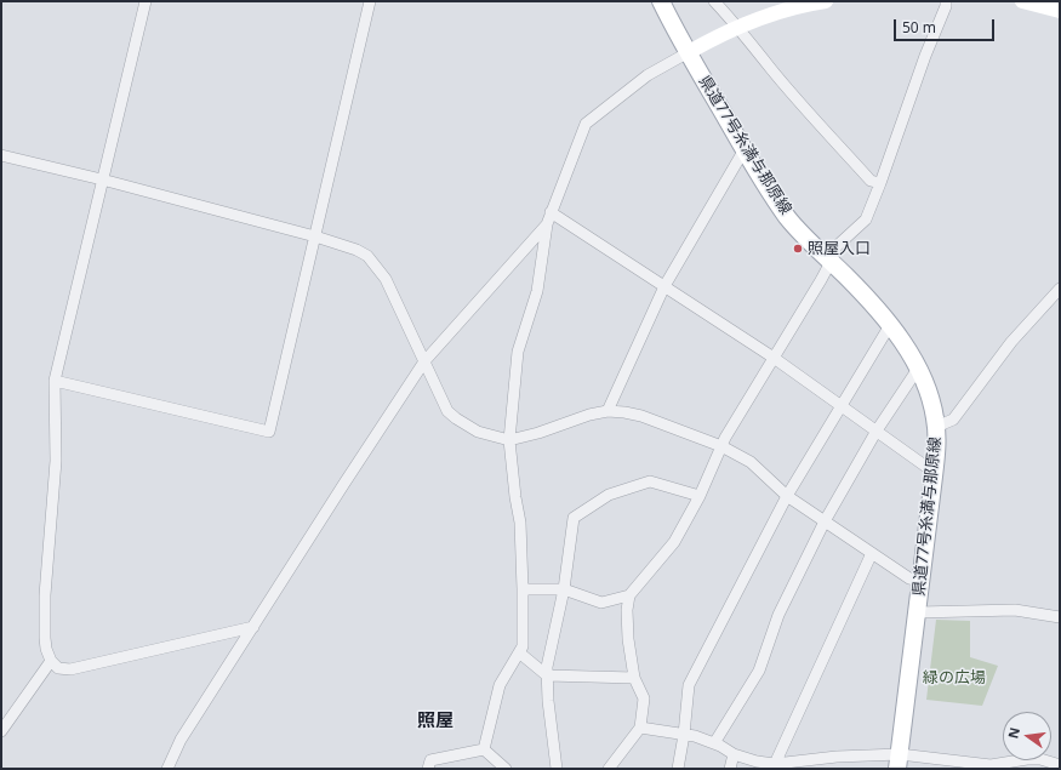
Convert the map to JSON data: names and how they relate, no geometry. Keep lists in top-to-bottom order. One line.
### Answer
{"streets":{"main road":["県道77号糸満与那原線"]},"districts":["照屋"],"parks":["緑の広場"],"places":["照屋入口"],"scale_bar":"50 m","north":"left"}
